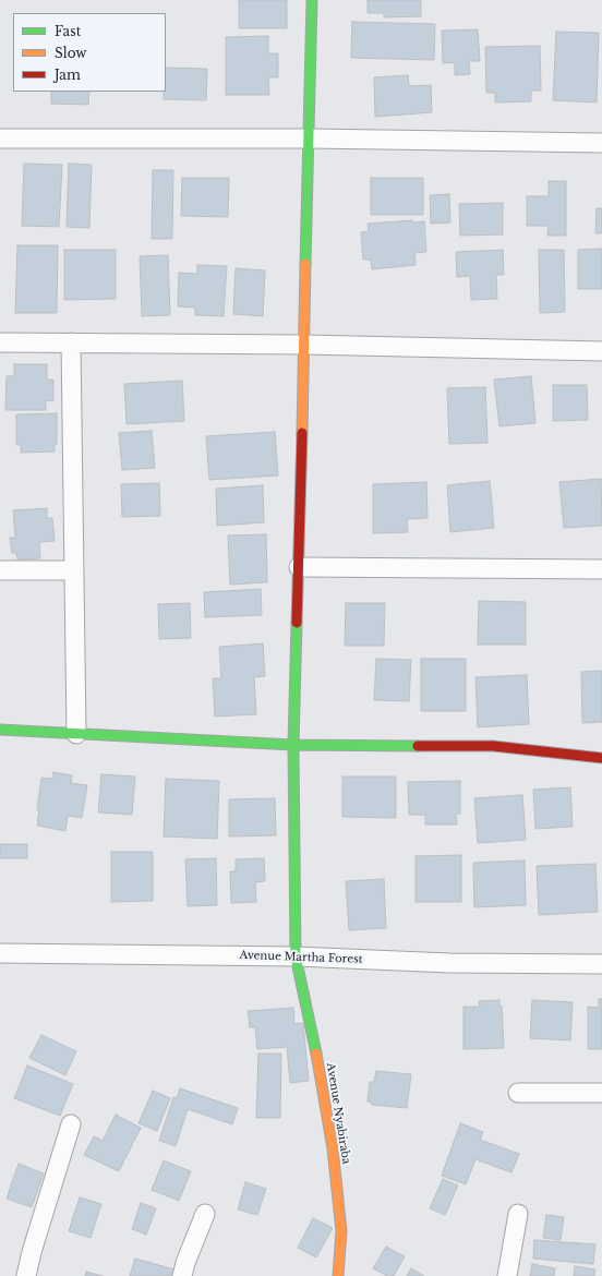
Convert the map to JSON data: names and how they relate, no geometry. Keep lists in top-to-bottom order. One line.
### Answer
{"streets":{"street":["Avenue Martha Forest","Avenue Nyabiraba"]},"crossings":[["Avenue Martha Forest","Avenue Nyabiraba"]],"legend":["Fast","Slow","Jam"]}
